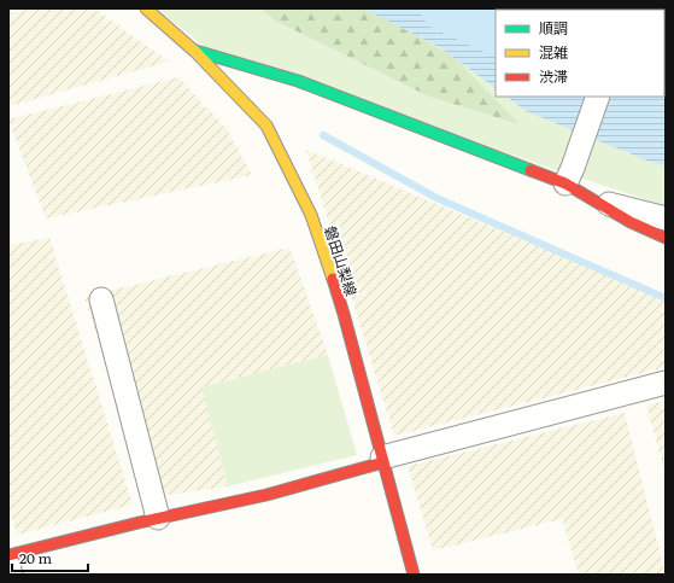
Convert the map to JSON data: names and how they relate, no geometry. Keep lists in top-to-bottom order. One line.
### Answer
{"streets":{"street":["磐田山梨線"]},"legend":["順調","混雑","渋滞"],"scale_bar":"20 m"}
